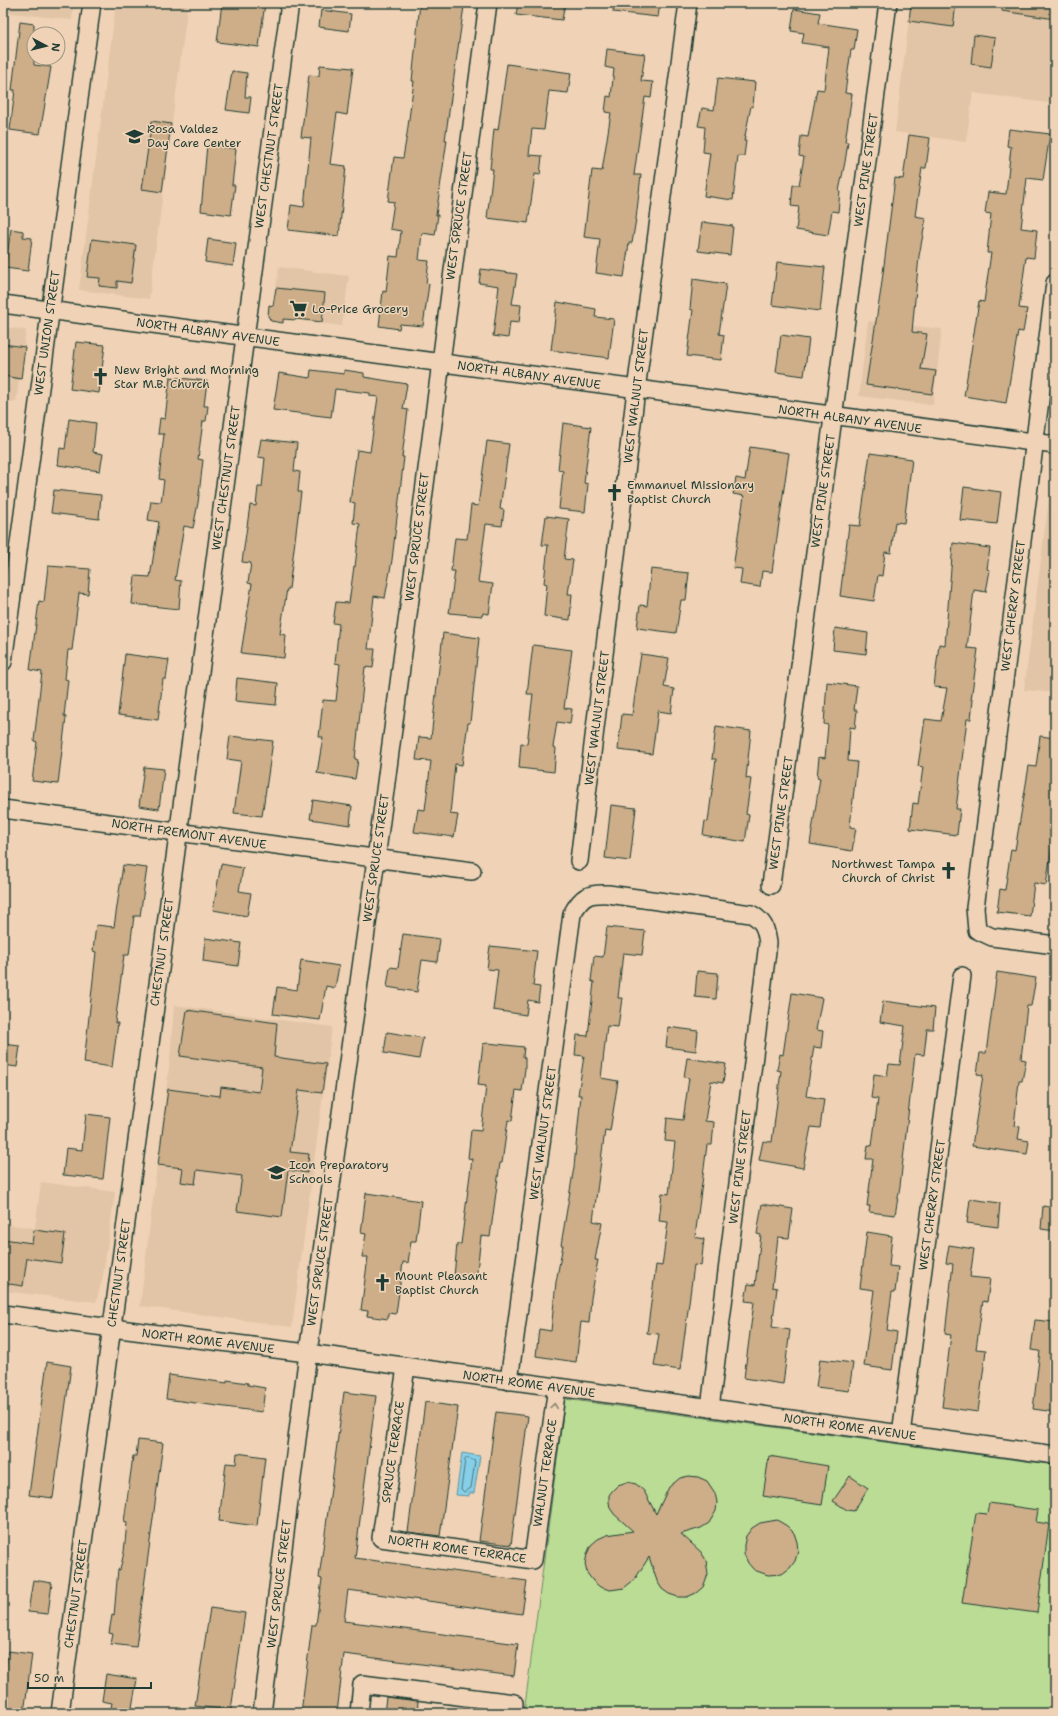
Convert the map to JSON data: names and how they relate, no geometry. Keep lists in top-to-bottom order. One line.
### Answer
{"streets":{"street":["WEST CHESTNUT STREET","WEST PINE STREET","WEST SPRUCE STREET","NORTH ALBANY AVENUE","WEST UNION STREET","WEST WALNUT STREET","WEST CHERRY STREET","NORTH FREMONT AVENUE","CHESTNUT STREET","NORTH ROME AVENUE","SPRUCE TERRACE","WALNUT TERRACE","NORTH ROME TERRACE"]},"crossings":[["WEST CHESTNUT STREET","NORTH ALBANY AVENUE"],["WEST CHESTNUT STREET","NORTH FREMONT AVENUE"],["WEST CHESTNUT STREET","CHESTNUT STREET"],["WEST PINE STREET","NORTH ALBANY AVENUE"],["WEST PINE STREET","WEST WALNUT STREET"],["WEST PINE STREET","NORTH ROME AVENUE"],["WEST SPRUCE STREET","NORTH ALBANY AVENUE"],["WEST SPRUCE STREET","NORTH FREMONT AVENUE"],["WEST SPRUCE STREET","NORTH ROME AVENUE"],["NORTH ALBANY AVENUE","WEST UNION STREET"],["NORTH ALBANY AVENUE","WEST WALNUT STREET"],["NORTH ALBANY AVENUE","WEST CHERRY STREET"],["WEST WALNUT STREET","NORTH ROME AVENUE"],["WEST CHERRY STREET","NORTH ROME AVENUE"],["NORTH FREMONT AVENUE","CHESTNUT STREET"],["CHESTNUT STREET","NORTH ROME AVENUE"],["NORTH ROME AVENUE","SPRUCE TERRACE"],["NORTH ROME AVENUE","WALNUT TERRACE"],["SPRUCE TERRACE","NORTH ROME TERRACE"],["WALNUT TERRACE","NORTH ROME TERRACE"]],"one_way":["WALNUT TERRACE"],"places":{"school or university":["Rosa Valdez Day Care Center","Icon Preparatory Schools"],"supermarket":["Lo-Price Grocery"],"church":["New Bright and Morning Star M.B. Church","Emmanuel Missionary Baptist Church","Northwest Tampa Church of Christ","Mount Pleasant Baptist Church"]},"scale_bar":"50 m","north":"right"}
